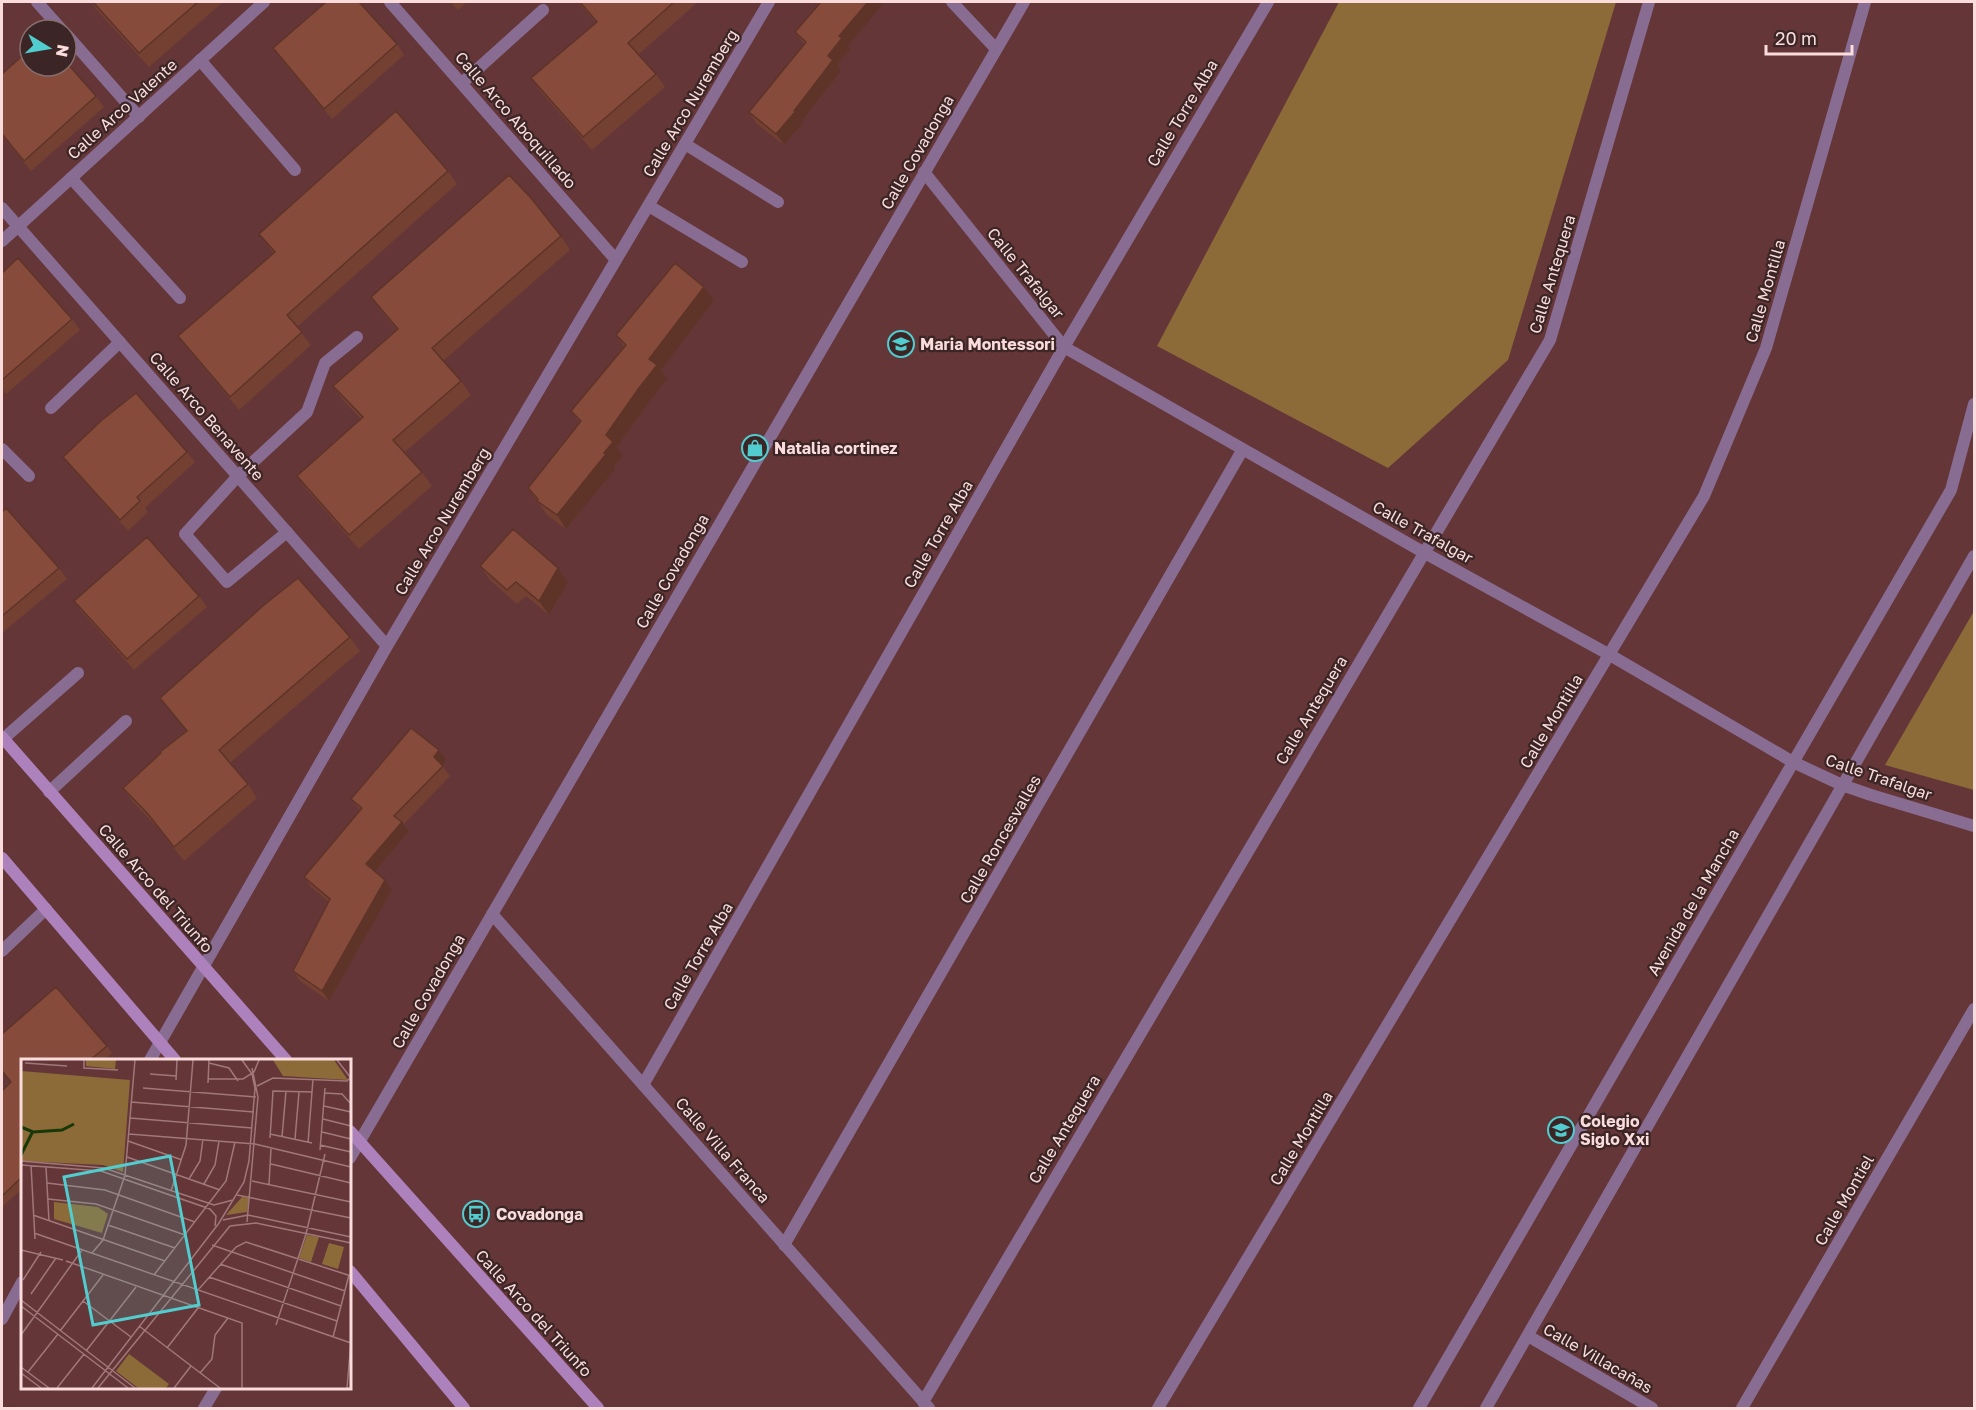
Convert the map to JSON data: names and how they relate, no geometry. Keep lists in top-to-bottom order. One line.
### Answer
{"streets":{"street":["Calle Arco Nuremberg","Calle Arco Valente","Calle Torre Alba","Calle Arco Aboquillado","Calle Covadonga","Calle Trafalgar","Calle Antequera","Calle Montilla","Calle Arco Benavente","Calle Roncesvalles","Calle Arco del Triunfo","Avenida de la Mancha","Calle Villa Franca","Calle Montiel","Calle Villacañas"]},"crossings":[["Calle Arco Nuremberg","Calle Arco Aboquillado"],["Calle Arco Nuremberg","Calle Arco Benavente"],["Calle Arco Nuremberg","Calle Arco del Triunfo"],["Calle Arco Valente","Calle Arco Benavente"],["Calle Torre Alba","Calle Trafalgar"],["Calle Torre Alba","Calle Villa Franca"],["Calle Covadonga","Calle Trafalgar"],["Calle Covadonga","Calle Arco del Triunfo"],["Calle Covadonga","Calle Villa Franca"],["Calle Trafalgar","Calle Antequera"],["Calle Trafalgar","Calle Montilla"],["Calle Trafalgar","Calle Roncesvalles"],["Calle Trafalgar","Avenida de la Mancha"],["Calle Antequera","Calle Villa Franca"],["Calle Roncesvalles","Calle Villa Franca"]],"places":{"school or university":["Maria Montessori","Colegio Siglo Xxi"],"shop":["Natalia cortinez"],"bus stop":["Covadonga"]},"scale_bar":"20 m","north":"right"}
